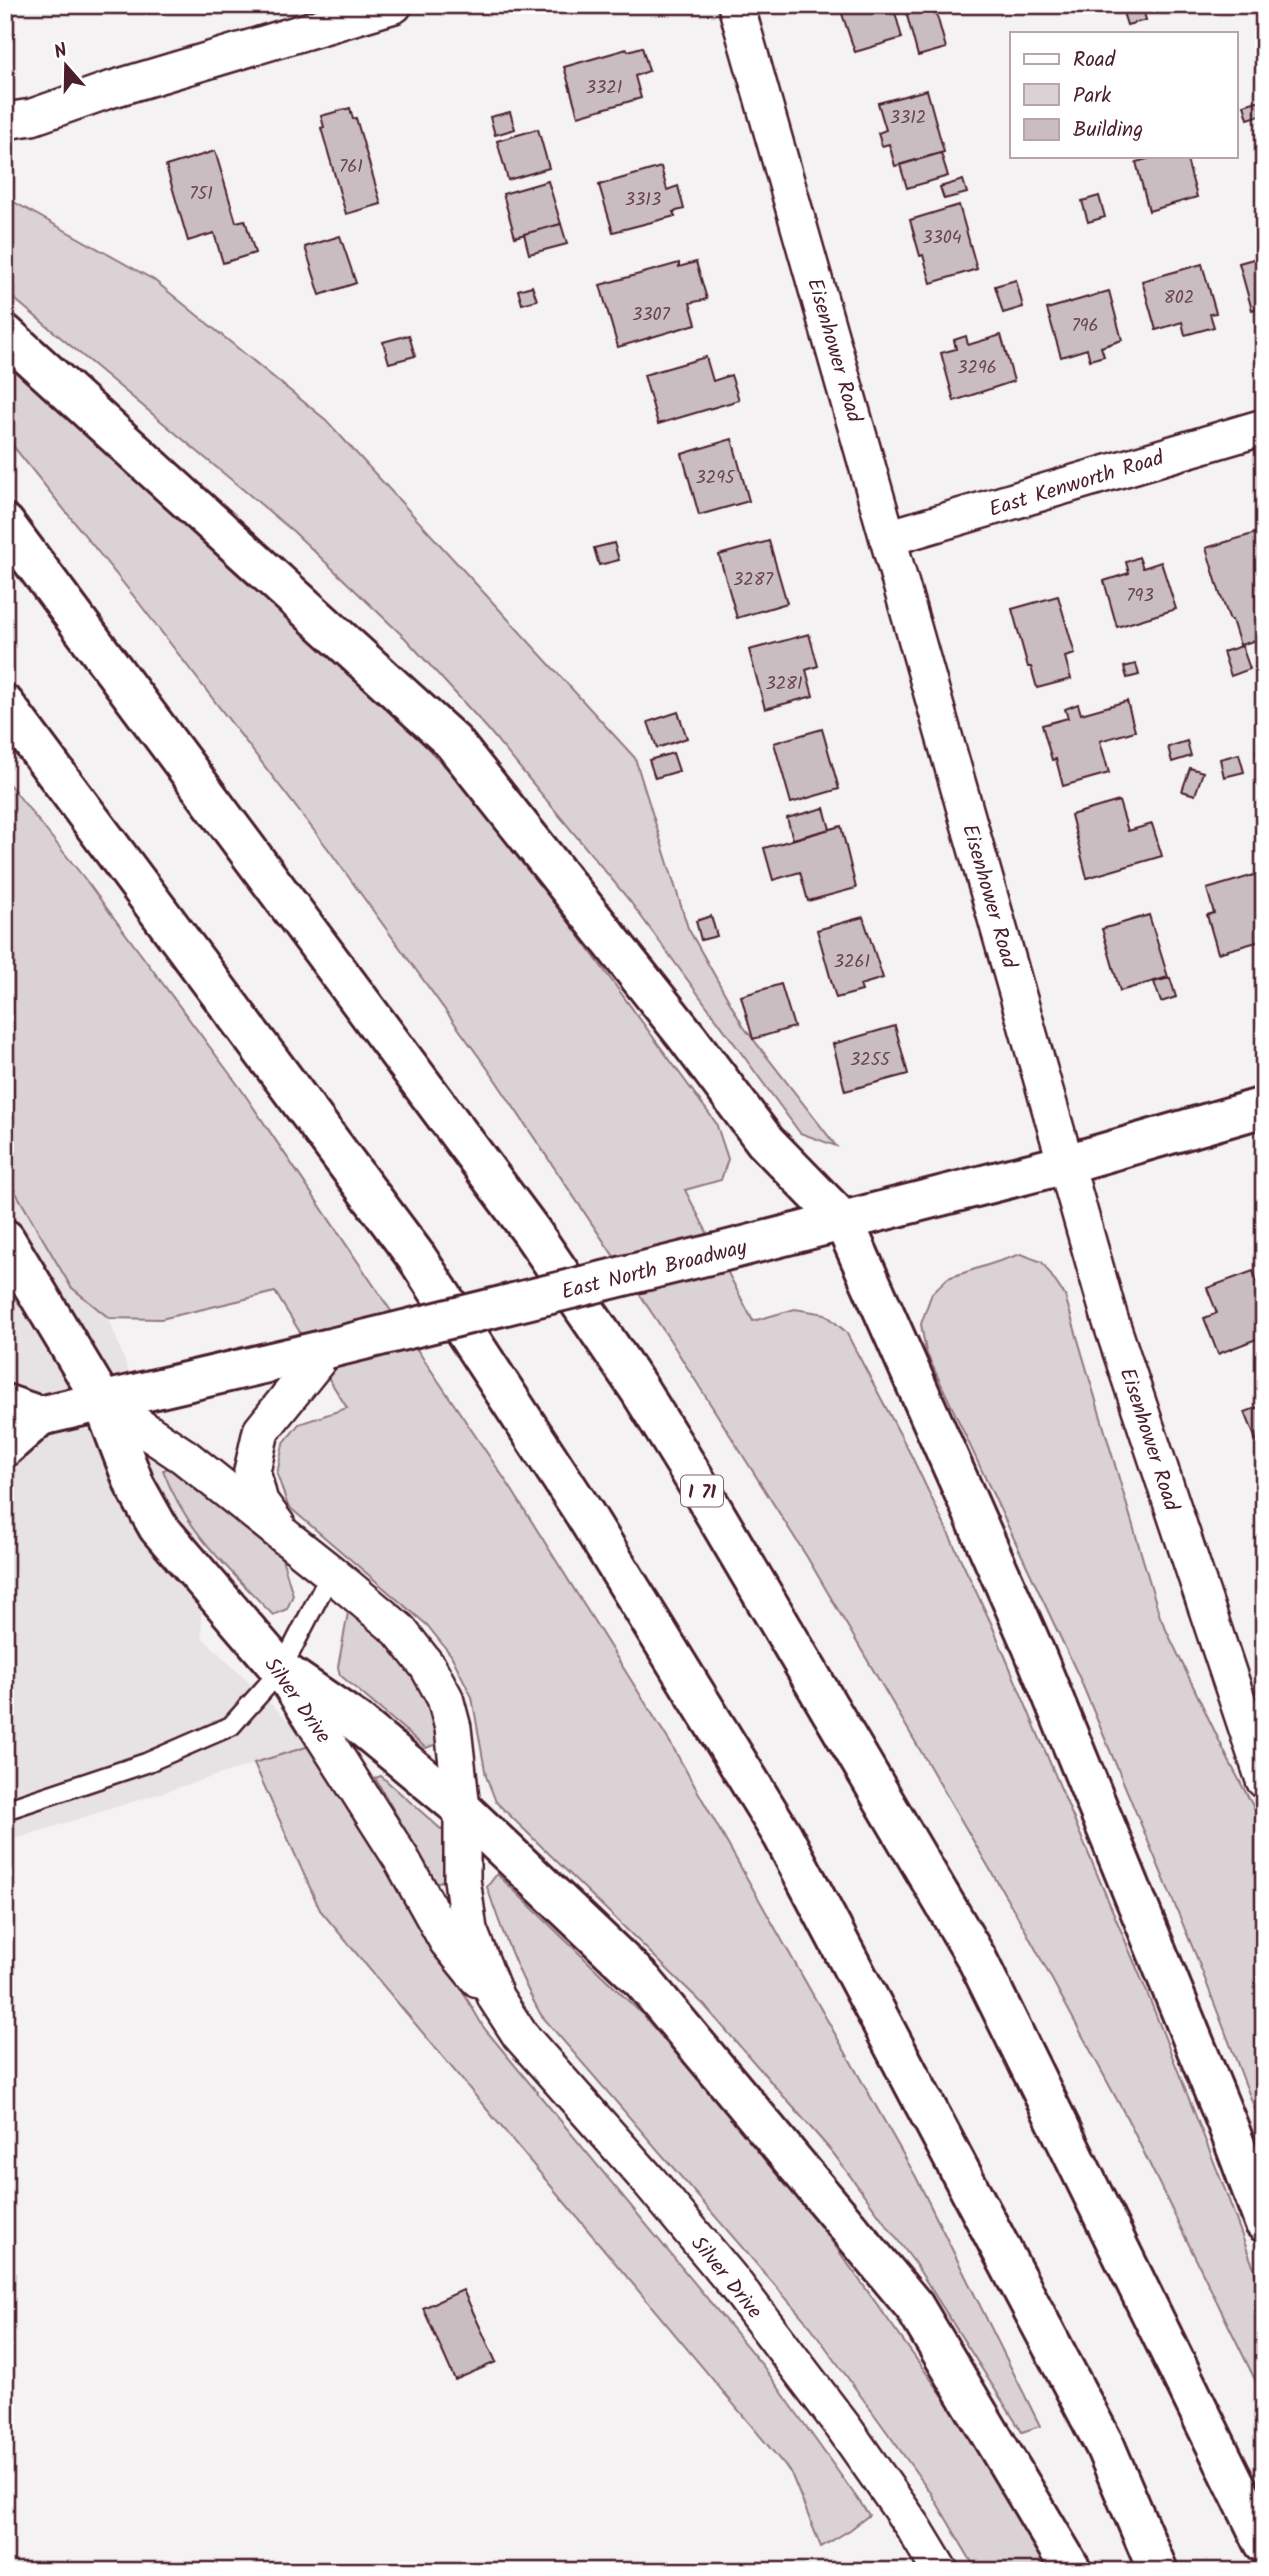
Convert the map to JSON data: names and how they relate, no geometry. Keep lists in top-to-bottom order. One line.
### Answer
{"streets":{"main road":["East North Broadway","I 71","Silver Drive"],"street":["Eisenhower Road","East Kenworth Road"]},"crossings":[["Eisenhower Road","East Kenworth Road"],["Eisenhower Road","East North Broadway"],["East North Broadway","Silver Drive"]],"house_numbers":["3321","3312","761","751","3313","3304","802","3307","796","3296","3295","3287","793","3281","3261","3255"],"legend":["Road","Park","Building"],"north":"top"}
